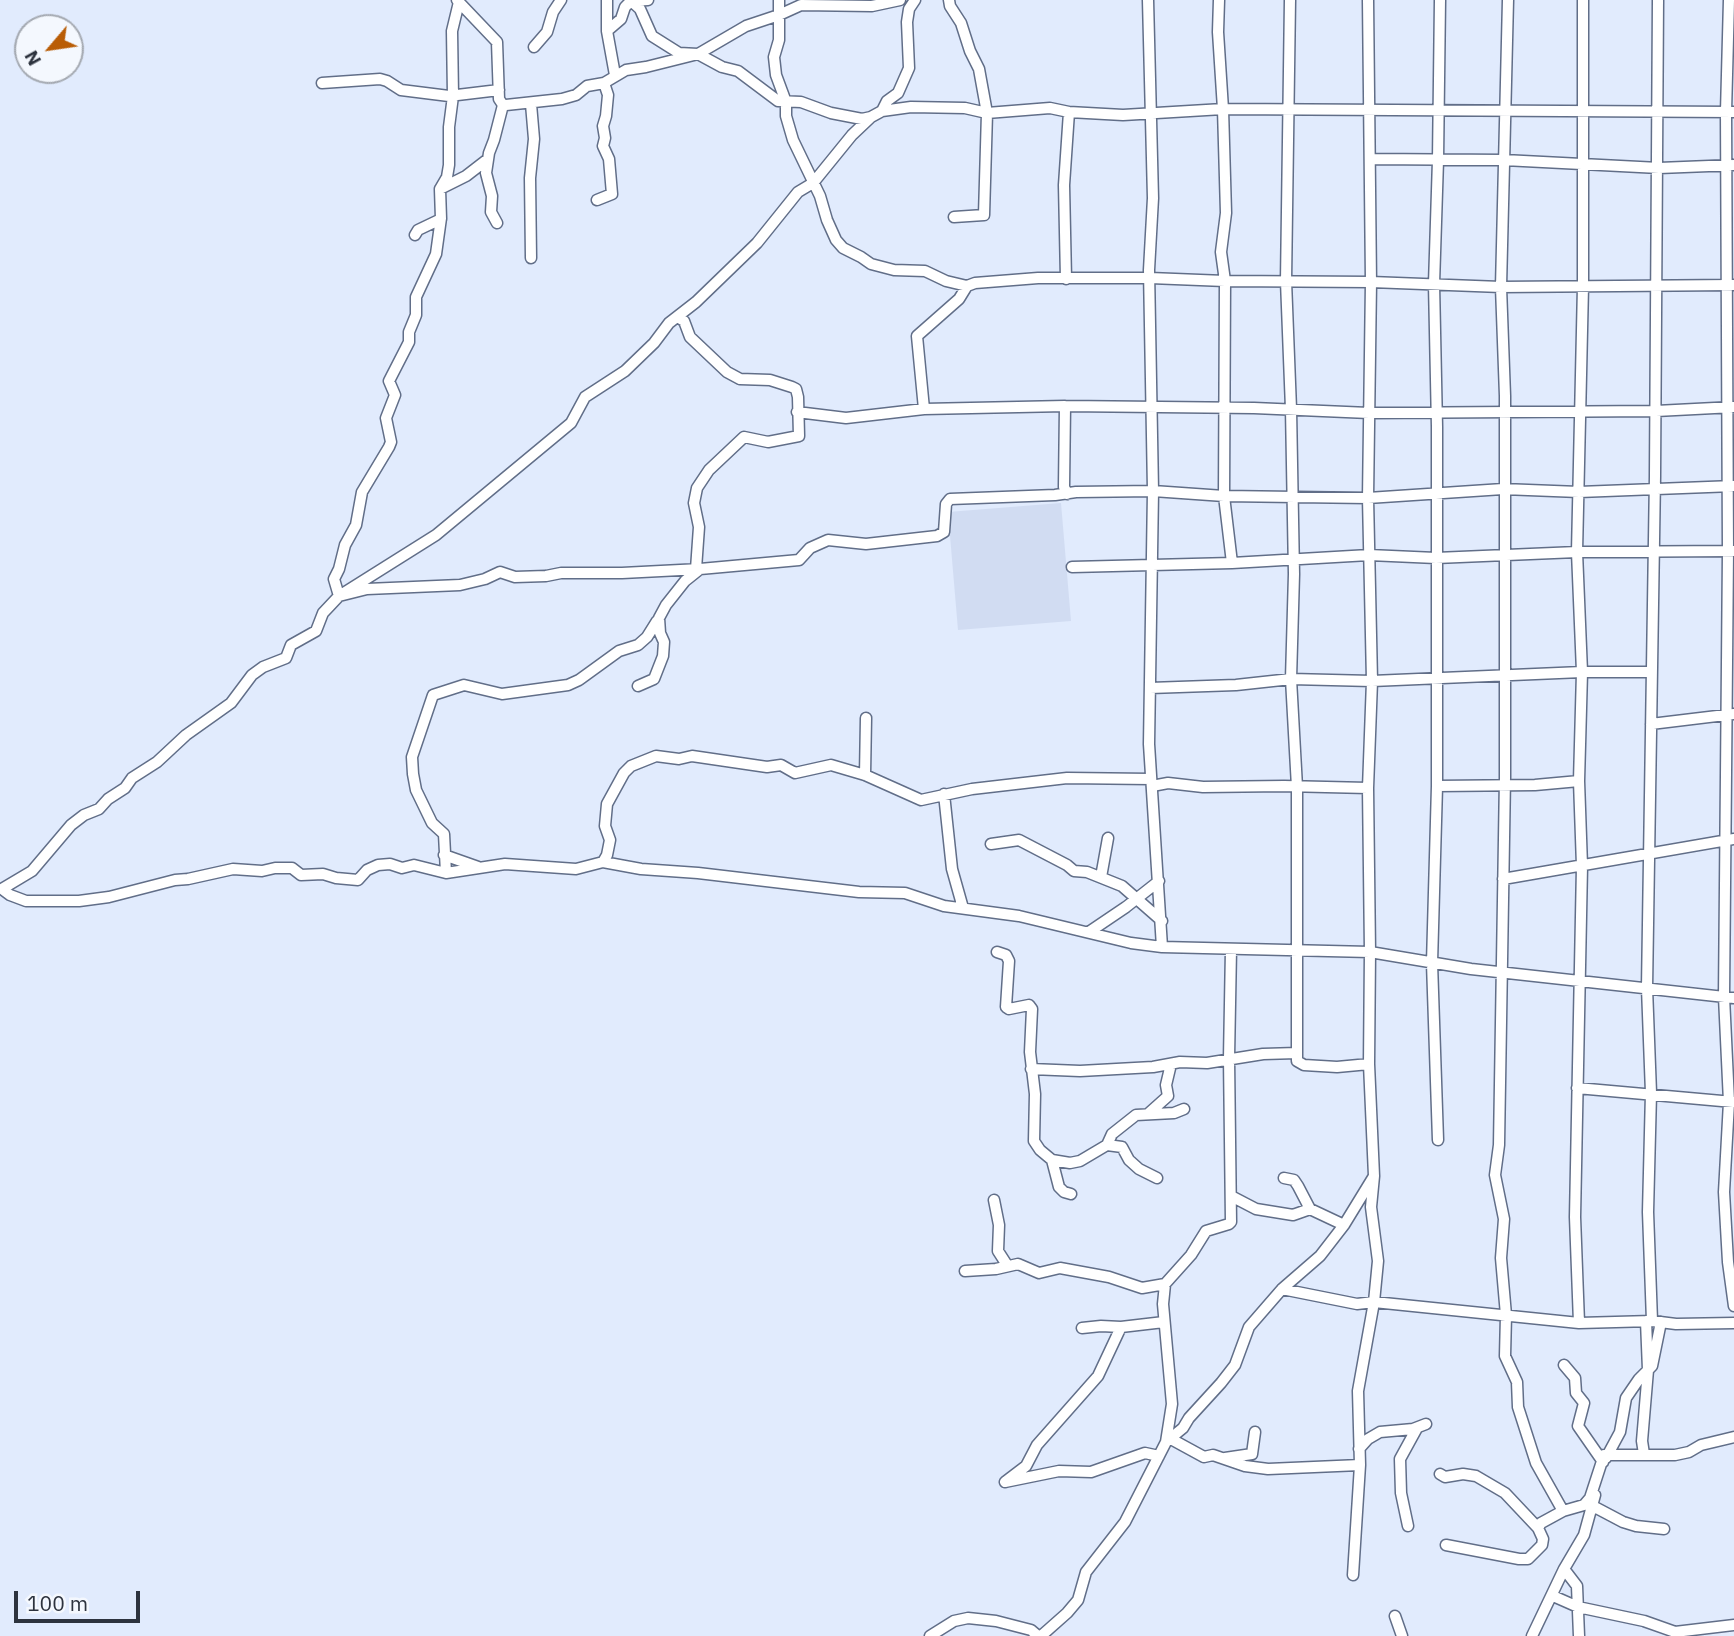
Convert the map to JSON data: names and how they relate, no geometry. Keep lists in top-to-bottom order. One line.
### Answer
{"scale_bar":"100 m","north":"bottom left"}
